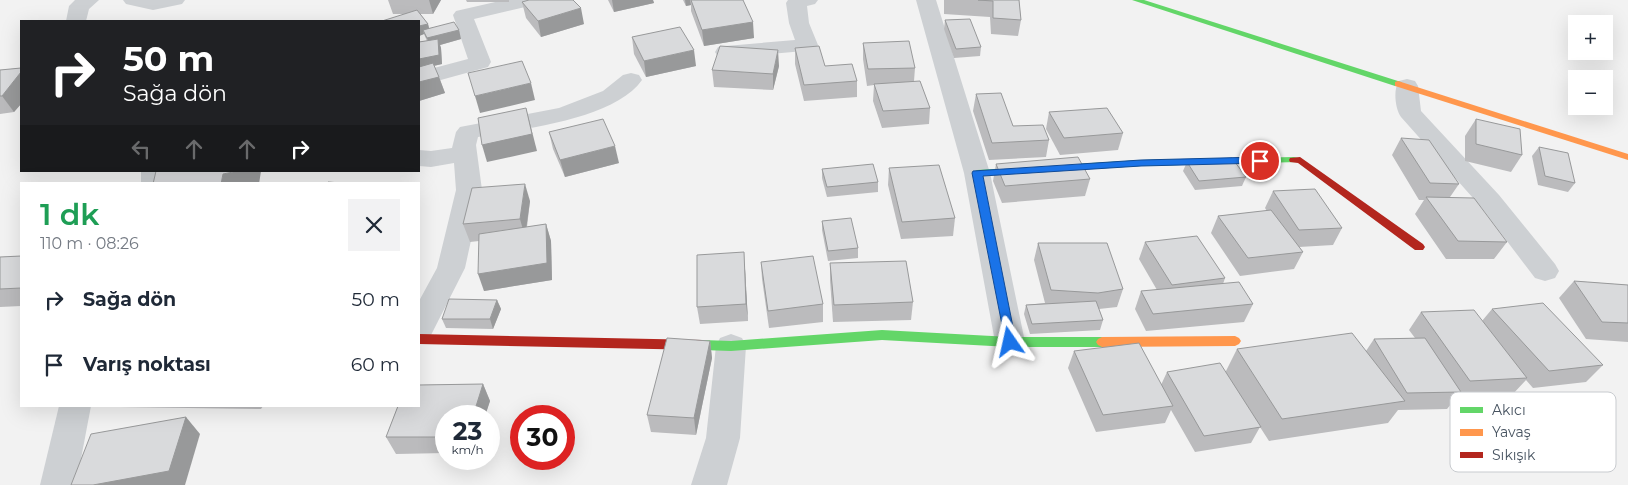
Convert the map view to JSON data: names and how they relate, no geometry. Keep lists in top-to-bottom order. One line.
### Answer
{"legend":["Akıcı","Yavaş","Sıkışık"],"page":{"map_buttons":["+","−"],"turn":["50 m","Sağa dön"],"heading":["1 dk","110 m · 08:26"],"list":[{"name":"Sağa dön","value":"50 m"},{"name":"Varış noktası","value":"60 m"}],"speed":"23 km/h","limit":"30"}}
